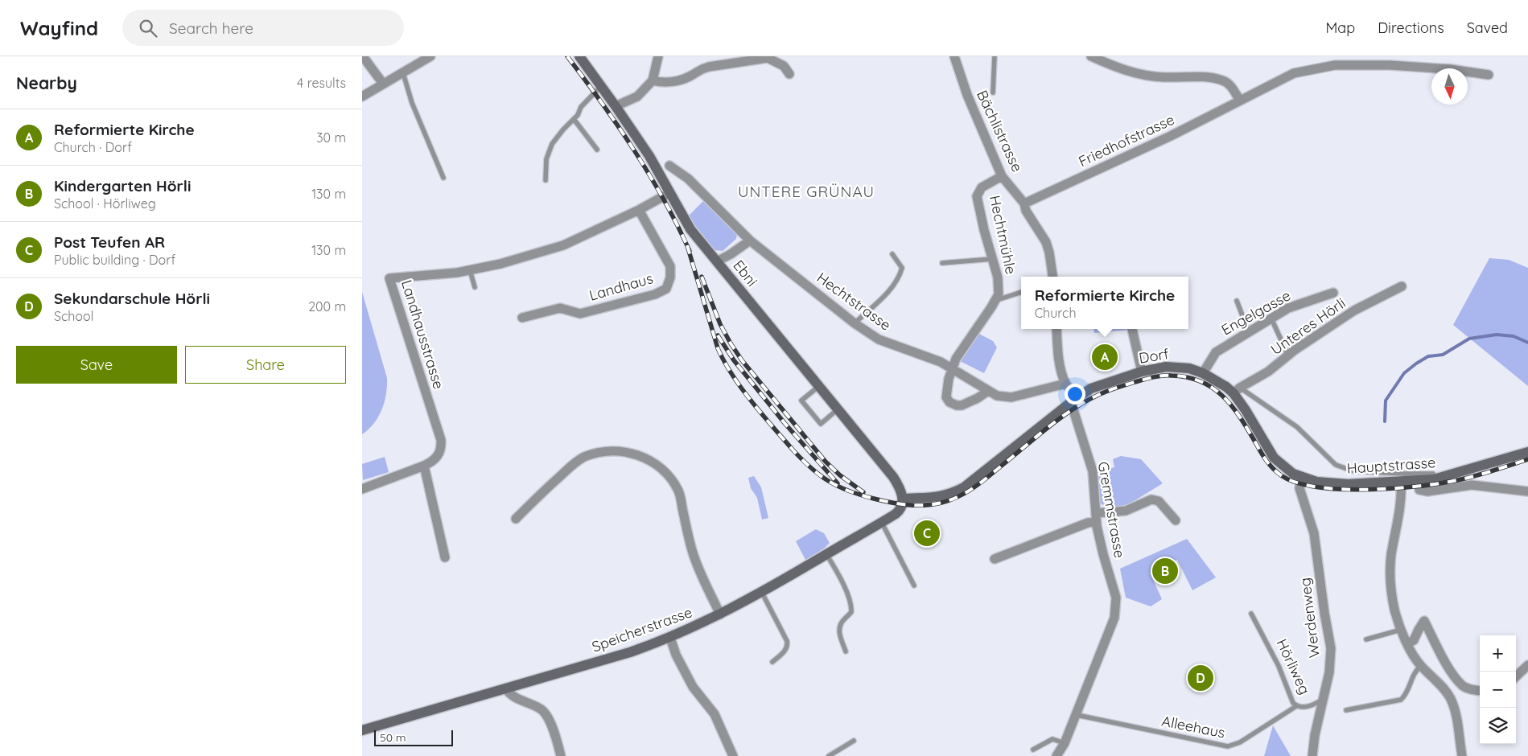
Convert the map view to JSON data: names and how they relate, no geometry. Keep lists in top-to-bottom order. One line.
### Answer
{"streets":{"main road":["Ebni","Dorf","Hauptstrasse","Speicherstrasse"],"street":["Bächlistrasse","Friedhofstrasse","Hechtmühle","Landhaus","Hechtstrasse","Engelgasse","Unteres Hörli","Landhausstrasse","Gremmstrasse","Werdenweg"],"lane":["Hörliweg","Alleehaus"]},"crossings":[["Bächlistrasse","Friedhofstrasse"],["Bächlistrasse","Hechtmühle"],["Ebni","Landhausstrasse"],["Ebni","Dorf"],["Ebni","Speicherstrasse"],["Landhaus","Landhausstrasse"],["Engelgasse","Dorf"],["Unteres Hörli","Dorf"],["Dorf","Hauptstrasse"],["Dorf","Gremmstrasse"],["Dorf","Werdenweg"],["Dorf","Speicherstrasse"],["Hauptstrasse","Werdenweg"],["Gremmstrasse","Alleehaus"],["Werdenweg","Hörliweg"],["Hörliweg","Alleehaus"]],"districts":["UNTERE GRÜNAU"],"scale_bar":"50 m","north":"bottom","page":{"header":"Wayfind","search":"Search here","nav":["Map","Directions","Saved"],"heading":["Nearby","4 results"],"list":[{"mark":"A","name":"Reformierte Kirche","note":"Church · Dorf","value":"30 m"},{"mark":"B","name":"Kindergarten Hörli","note":"School · Hörliweg","value":"130 m"},{"mark":"C","name":"Post Teufen AR","note":"Public building · Dorf","value":"130 m"},{"mark":"D","name":"Sekundarschule Hörli","note":"School","value":"200 m"}],"popup":["Reformierte Kirche","Church"],"buttons":["Save","Share"],"pins":["A","C","B","D"],"map_buttons":["+","−"],"scale":"50 m"}}
